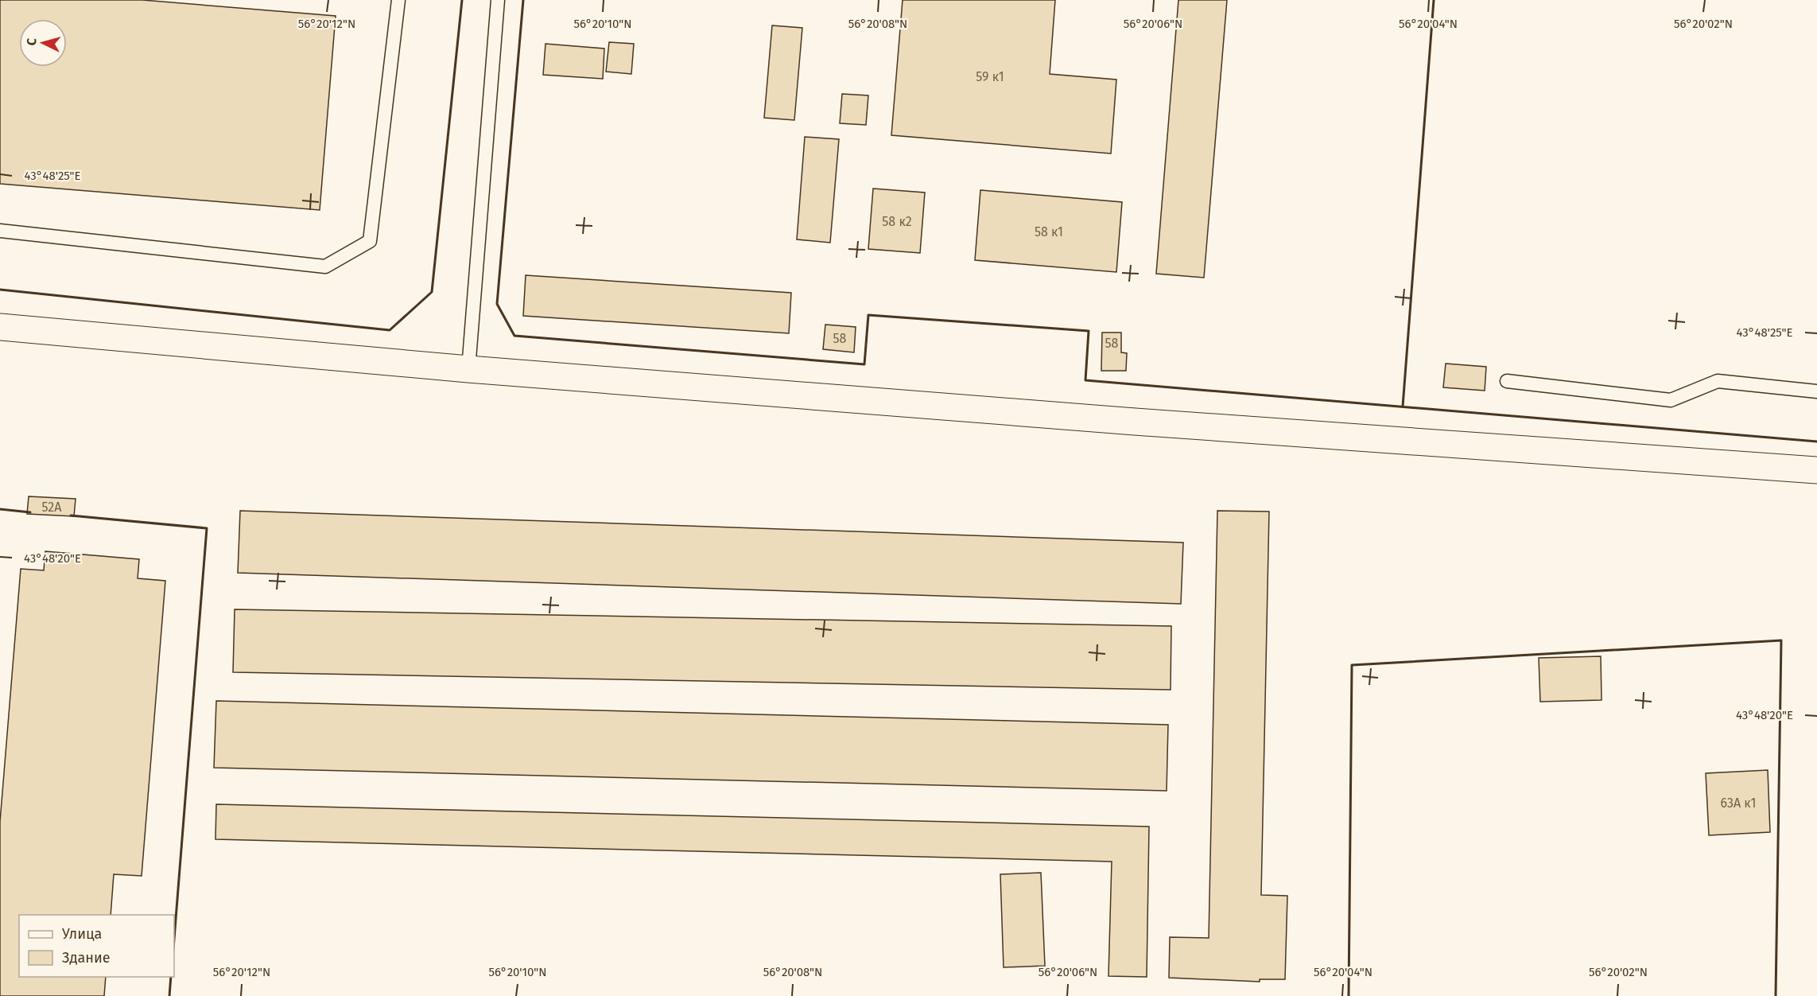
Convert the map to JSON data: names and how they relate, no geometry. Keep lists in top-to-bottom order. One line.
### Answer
{"house_numbers":["59 к1","58 к2","58 к1","58","58","52А","63А к1"],"legend":["Улица","Здание"],"north":"left","coordinates":["56°20'12\"N","56°20'10\"N","56°20'08\"N","56°20'06\"N","56°20'04\"N","56°20'02\"N","43°48'25\"E","43°48'20\"E"]}
